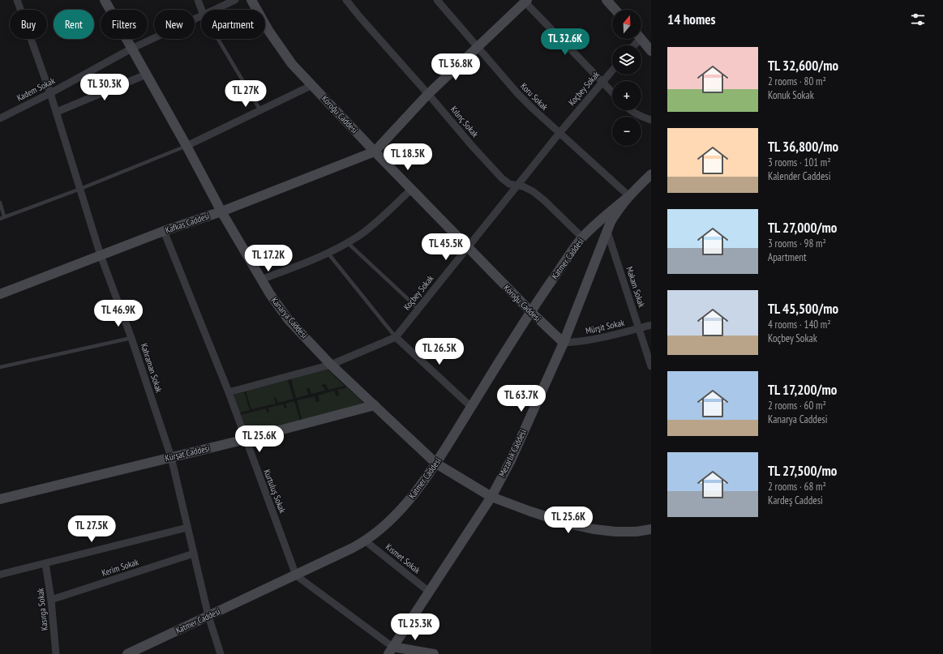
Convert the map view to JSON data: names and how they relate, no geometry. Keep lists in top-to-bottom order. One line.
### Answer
{"streets":{"street":["Koçbey Sokak","Kadem Sokak","Koru Sokak","Köroğu Caddesi","Kılınç Sokak","Kafkas Caddesi","Katmer Caddesi","Makam Sokak","Kanarya Caddesi","Mürşit Sokak","Kahraman Sokak","Kürşat Caddesi","Mezarlık Caddesi","Kurtuluş Sokak","Kısmet Sokak","Kerim Sokak","Kasırga Sokak"]},"crossings":[["Koçbey Sokak","Koru Sokak"],["Koçbey Sokak","Köroğu Caddesi"],["Koçbey Sokak","Kılınç Sokak"],["Koçbey Sokak","Kanarya Caddesi"],["Koçbey Sokak","Kurtuluş Sokak"],["Kadem Sokak","Kanarya Caddesi"],["Kadem Sokak","Kahraman Sokak"],["Koru Sokak","Katmer Caddesi"],["Koru Sokak","Mezarlık Caddesi"],["Köroğu Caddesi","Kafkas Caddesi"],["Köroğu Caddesi","Katmer Caddesi"],["Köroğu Caddesi","Mürşit Sokak"],["Köroğu Caddesi","Mezarlık Caddesi"],["Kılınç Sokak","Katmer Caddesi"],["Kafkas Caddesi","Kanarya Caddesi"],["Kafkas Caddesi","Kahraman Sokak"],["Kafkas Caddesi","Kurtuluş Sokak"],["Katmer Caddesi","Kanarya Caddesi"],["Katmer Caddesi","Kahraman Sokak"],["Katmer Caddesi","Mezarlık Caddesi"],["Katmer Caddesi","Kurtuluş Sokak"],["Katmer Caddesi","Kısmet Sokak"],["Makam Sokak","Mürşit Sokak"],["Makam Sokak","Mezarlık Caddesi"],["Kanarya Caddesi","Kürşat Caddesi"],["Kanarya Caddesi","Mezarlık Caddesi"],["Mürşit Sokak","Mezarlık Caddesi"],["Kahraman Sokak","Kürşat Caddesi"],["Kahraman Sokak","Kerim Sokak"],["Kürşat Caddesi","Kurtuluş Sokak"],["Mezarlık Caddesi","Kısmet Sokak"],["Kerim Sokak","Kasırga Sokak"]],"north":"top","page":{"heading":"14 homes","map_buttons":["+","−"],"chip":["Buy","Rent","Filters","New","Apartment"],"price":["TL 32.6K","TL 36.8K","TL 30.3K","TL 27K","TL 18.5K","TL 45.5K","TL 17.2K","TL 46.9K","TL 26.5K","TL 63.7K","TL 25.6K","TL 25.6K","TL 27.5K","TL 25.3K"],"list":[{"name":"TL 32,600/mo","note":"2 rooms · 80 m² · Konuk Sokak"},{"name":"TL 36,800/mo","note":"3 rooms · 101 m² · Kalender Caddesi"},{"name":"TL 27,000/mo","note":"3 rooms · 98 m² · Apartment"},{"name":"TL 45,500/mo","note":"4 rooms · 140 m² · Koçbey Sokak"},{"name":"TL 17,200/mo","note":"2 rooms · 60 m² · Kanarya Caddesi"},{"name":"TL 27,500/mo","note":"2 rooms · 68 m² · Kardeş Caddesi"}]}}
